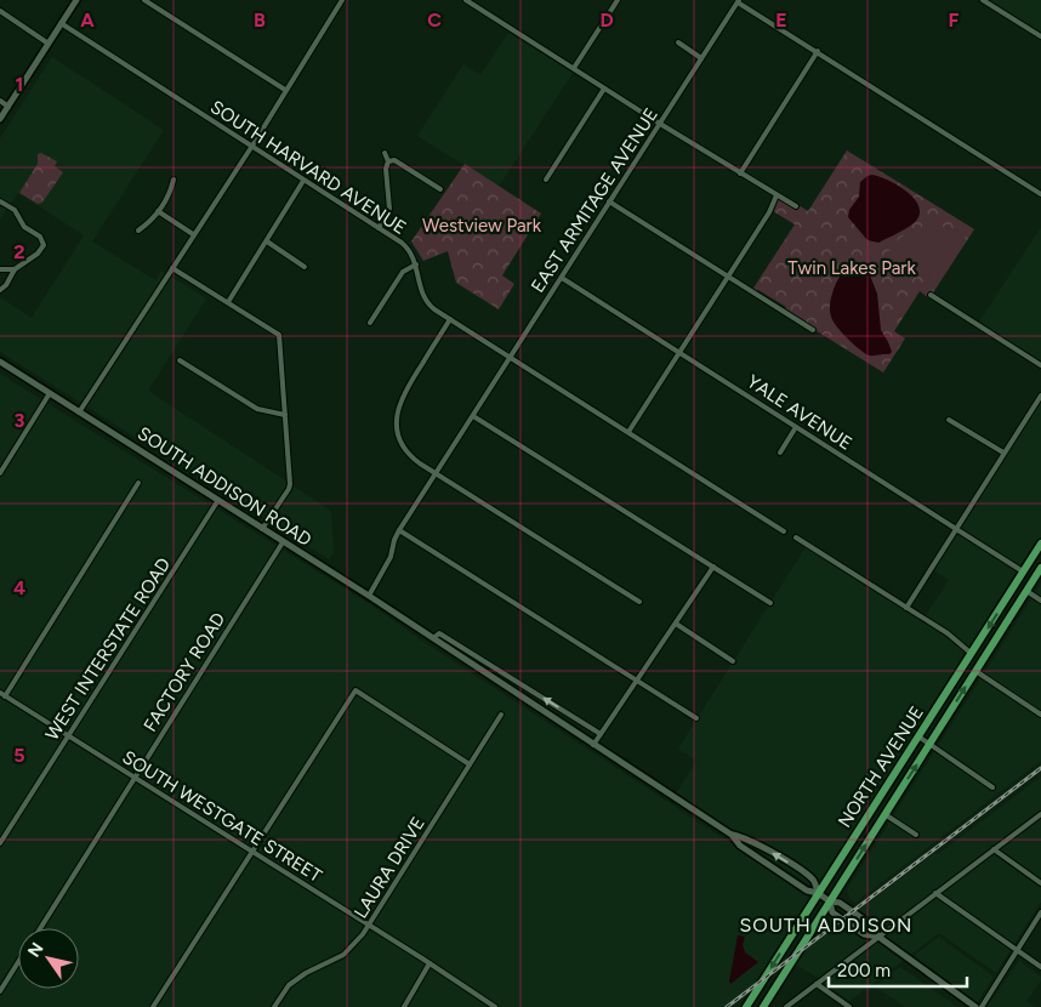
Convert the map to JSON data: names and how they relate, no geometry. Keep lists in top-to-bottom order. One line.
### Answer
{"streets":{"main road":["NORTH AVENUE"],"street":["SOUTH HARVARD AVENUE","EAST ARMITAGE AVENUE","YALE AVENUE","SOUTH ADDISON ROAD","WEST INTERSTATE ROAD","FACTORY ROAD","SOUTH WESTGATE STREET","LAURA DRIVE"]},"crossings":[["SOUTH HARVARD AVENUE","EAST ARMITAGE AVENUE"],["EAST ARMITAGE AVENUE","YALE AVENUE"],["EAST ARMITAGE AVENUE","SOUTH ADDISON ROAD"],["YALE AVENUE","NORTH AVENUE"],["SOUTH ADDISON ROAD","WEST INTERSTATE ROAD"],["SOUTH ADDISON ROAD","FACTORY ROAD"],["WEST INTERSTATE ROAD","SOUTH WESTGATE STREET"],["FACTORY ROAD","SOUTH WESTGATE STREET"],["SOUTH WESTGATE STREET","LAURA DRIVE"]],"districts":["SOUTH ADDISON"],"parks":["Westview Park","Twin Lakes Park"],"scale_bar":"200 m","north":"top left","grid":{"columns":["A","B","C","D","E","F"],"rows":["1","2","3","4","5"]}}
